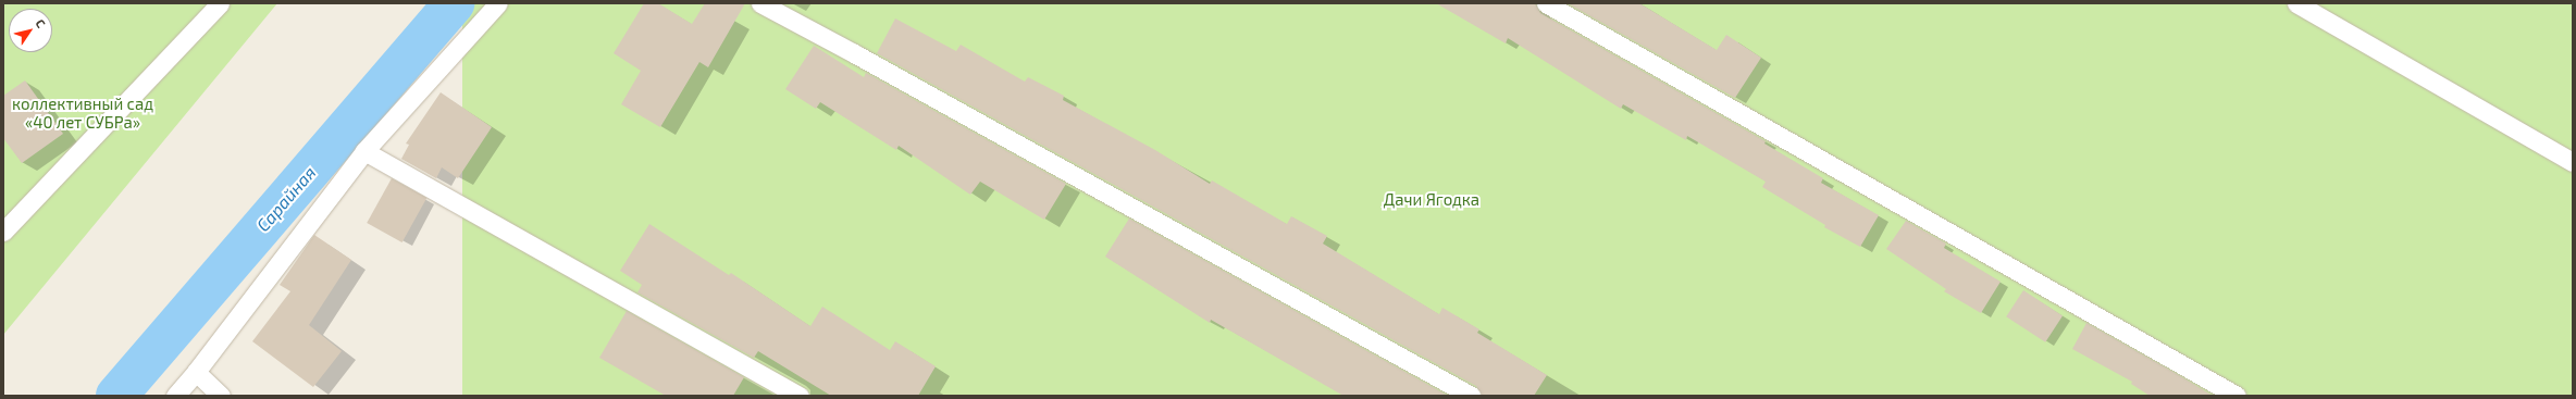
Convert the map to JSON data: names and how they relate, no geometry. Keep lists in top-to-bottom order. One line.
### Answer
{"water":["Сарайная"],"parks":["коллективный сад «40 лет СУБРа»","Дачи Ягодка"],"north":"top right"}
